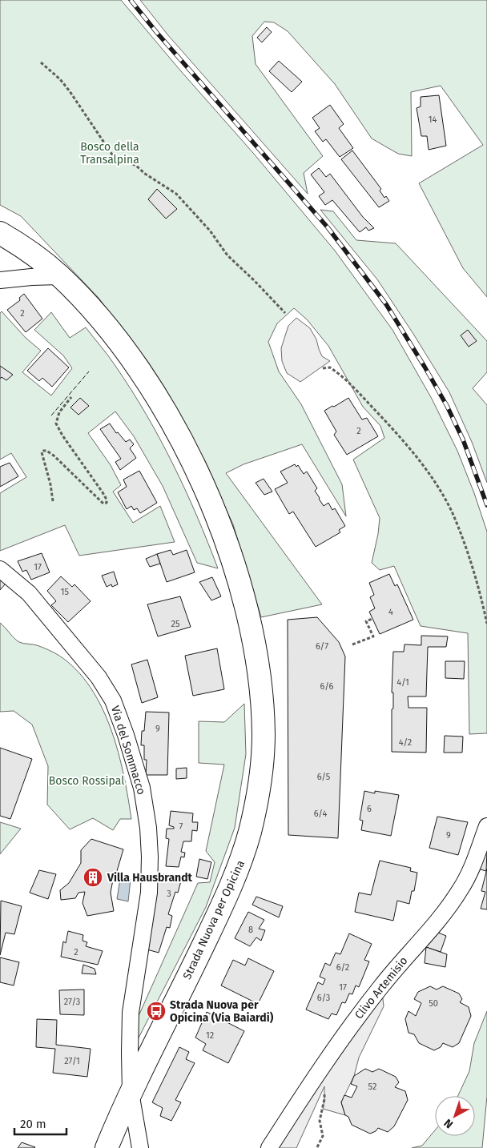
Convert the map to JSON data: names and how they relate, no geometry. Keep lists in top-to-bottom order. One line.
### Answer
{"streets":{"main road":["Strada Nuova per Opicina"],"street":["Via del Sommacco","Clivo Artemisio"]},"crossings":[["Via del Sommacco","Strada Nuova per Opicina"]],"parks":["Bosco della Transalpina","Bosco Rossipal"],"places":{"building":["Villa Hausbrandt"],"bus stop":["Strada Nuova per Opicina (Via Baiardi)"]},"house_numbers":["14","2","2","17","15","4","25","6/7","4/1","6/6","9","4/2","6/5","6","6/4","7","9","3","8","2","6/2","17","6/3","27/3","50","12","27/1","52"],"scale_bar":"20 m","north":"bottom left"}
